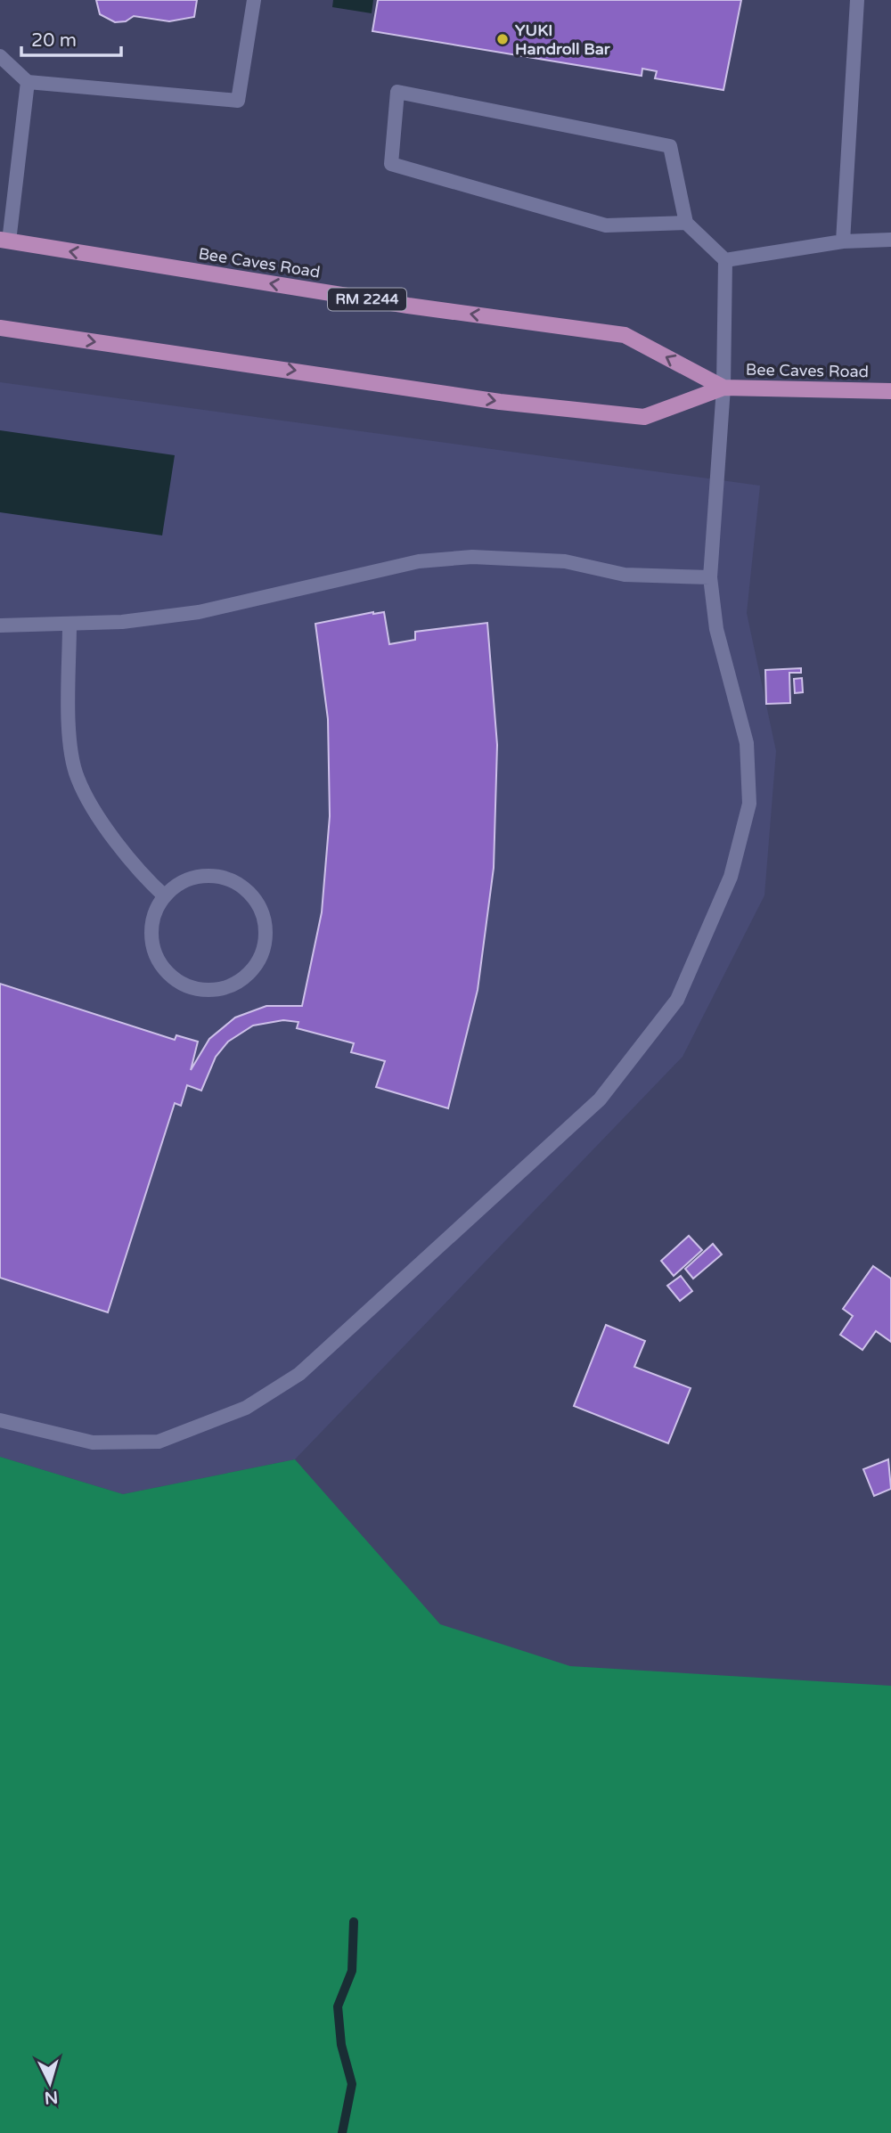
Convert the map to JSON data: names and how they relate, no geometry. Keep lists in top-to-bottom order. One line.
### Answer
{"streets":{"main road":["Bee Caves Road","RM 2244"]},"places":["YUKI Handroll Bar"],"scale_bar":"20 m","north":"bottom"}
